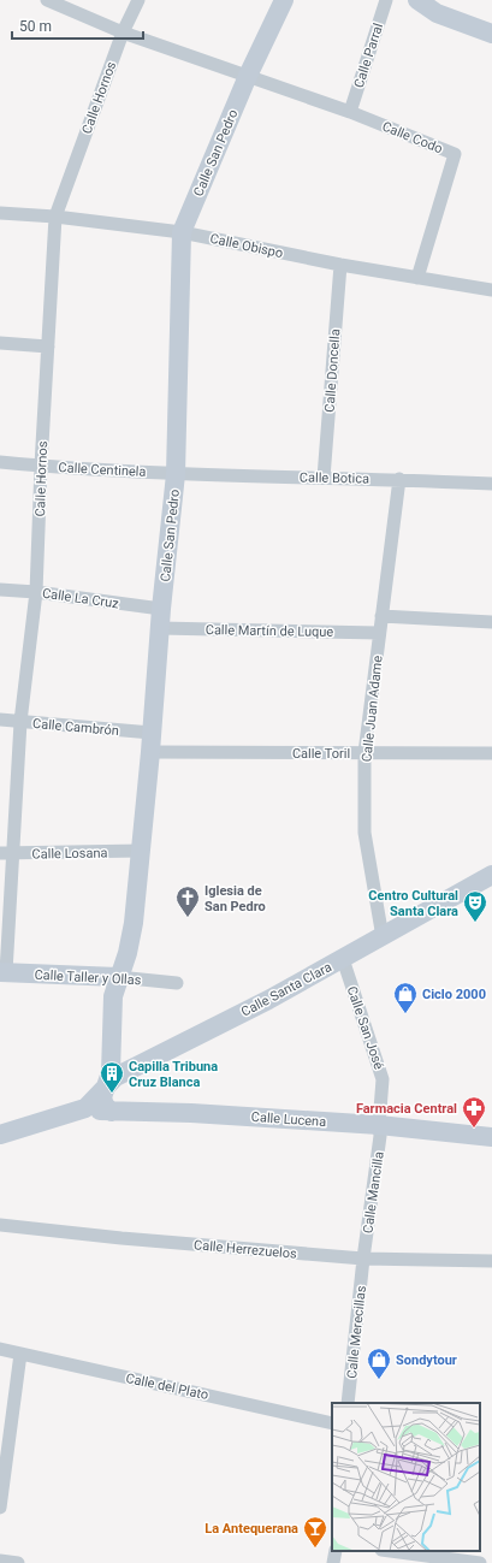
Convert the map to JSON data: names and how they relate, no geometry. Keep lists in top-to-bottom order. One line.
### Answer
{"streets":{"street":["Calle Parral","Calle Hornos","Calle Codo","Calle San Pedro","Calle Obispo","Calle Doncella","Calle Centinela","Calle Botica","Calle La Cruz","Calle Martín de Luque","Calle Juan Adame","Calle Cambrón","Calle Toril","Calle Losana","Calle Taller y Ollas","Calle Santa Clara","Calle San José","Calle Lucena","Calle Mancilla","Calle Herrezuelos","Calle Merecillas","Calle del Plato"]},"crossings":[["Calle Parral","Calle Codo"],["Calle Hornos","Calle Codo"],["Calle Hornos","Calle Obispo"],["Calle Hornos","Calle Centinela"],["Calle Hornos","Calle La Cruz"],["Calle Hornos","Calle Cambrón"],["Calle Hornos","Calle Losana"],["Calle Hornos","Calle Taller y Ollas"],["Calle Codo","Calle San Pedro"],["Calle Codo","Calle Obispo"],["Calle San Pedro","Calle Obispo"],["Calle San Pedro","Calle Centinela"],["Calle San Pedro","Calle Botica"],["Calle San Pedro","Calle La Cruz"],["Calle San Pedro","Calle Martín de Luque"],["Calle San Pedro","Calle Cambrón"],["Calle San Pedro","Calle Toril"],["Calle San Pedro","Calle Losana"],["Calle San Pedro","Calle Taller y Ollas"],["Calle San Pedro","Calle Santa Clara"],["Calle Obispo","Calle Doncella"],["Calle Doncella","Calle Botica"],["Calle Centinela","Calle Botica"],["Calle Botica","Calle Juan Adame"],["Calle Martín de Luque","Calle Juan Adame"],["Calle Juan Adame","Calle Toril"],["Calle Juan Adame","Calle Santa Clara"],["Calle Santa Clara","Calle San José"],["Calle Santa Clara","Calle Lucena"],["Calle San José","Calle Lucena"],["Calle San José","Calle Mancilla"],["Calle Lucena","Calle Mancilla"],["Calle Mancilla","Calle Herrezuelos"],["Calle Mancilla","Calle Merecillas"],["Calle Herrezuelos","Calle Merecillas"]],"places":{"church":["Iglesia de San Pedro"],"theatre":["Centro Cultural Santa Clara"],"shop":["Ciclo 2000","Sondytour"],"building":["Capilla Tribuna Cruz Blanca"],"pharmacy":["Farmacia Central"],"bar":["La Antequerana"]},"scale_bar":"50 m"}
